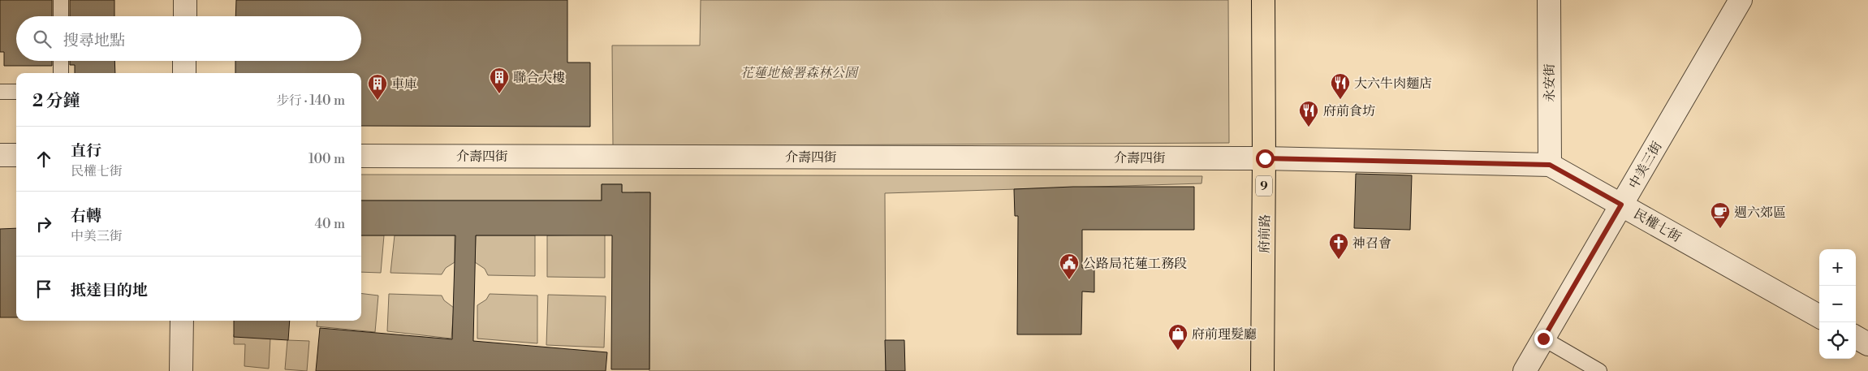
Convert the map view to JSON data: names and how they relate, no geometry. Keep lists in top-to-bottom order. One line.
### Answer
{"streets":{"main road":["9","府前路"],"street":["永安街","介壽四街","中美三街","民權七街"]},"crossings":[["永安街","民權七街"],["介壽四街","民權七街"],["介壽四街","府前路"],["中美三街","民權七街"],["民權七街","府前路"]],"parks":["花蓮地檢署森林公園"],"places":{"building":["聯合大樓","車庫"],"restaurant":["大六牛肉麵店","府前食坊"],"cafe":["週六郊區"],"church":["神召會"],"public building":["公路局花蓮工務段"],"shop":["府前理髮廳"]},"page":{"search":"搜尋地點","heading":["2 分鐘","步行 · 140 m"],"list":[["直行","民權七街","100 m"],["右轉","中美三街","40 m"],"抵達目的地"],"map_buttons":["+","−"]}}
